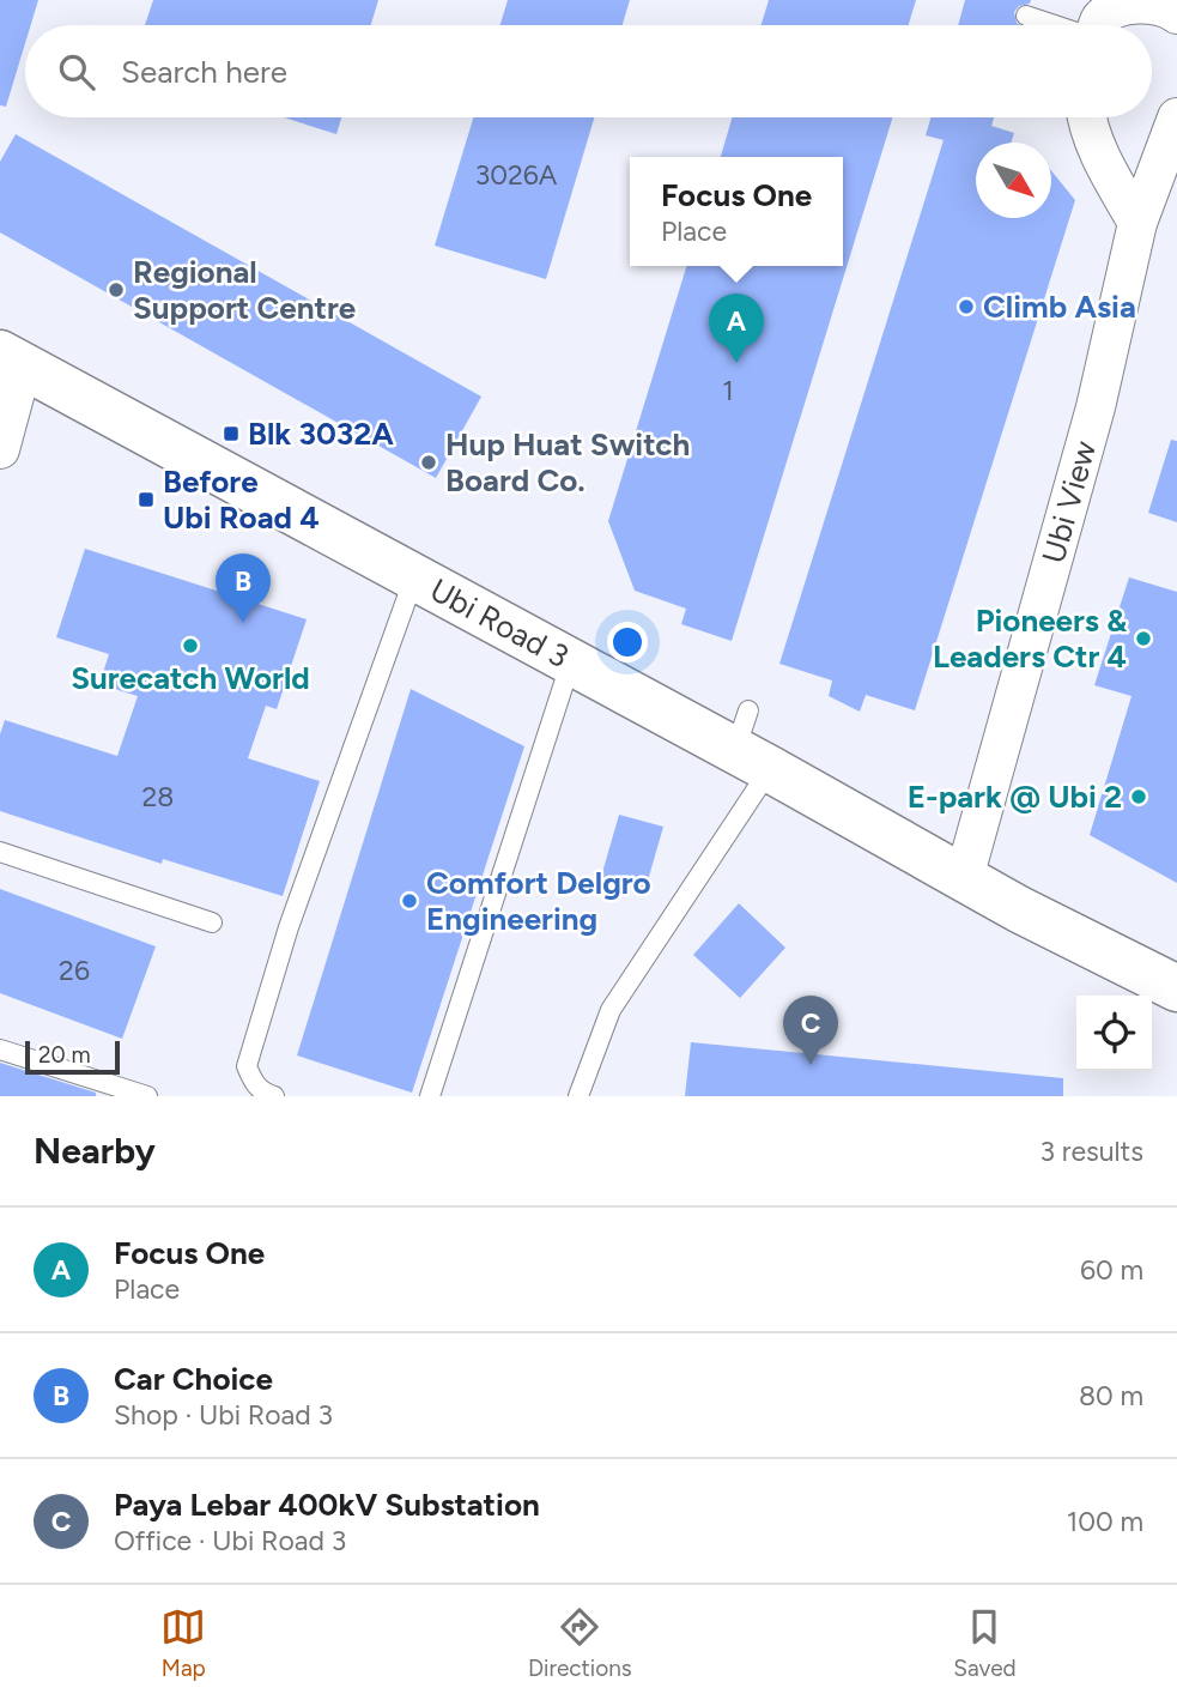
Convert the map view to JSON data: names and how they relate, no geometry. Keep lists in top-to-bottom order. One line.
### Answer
{"streets":{"street":["Ubi View","Ubi Road 3"]},"crossings":[["Ubi View","Ubi Road 3"]],"places":{"other":["Regional Support Centre","Climb Asia","Hup Huat Switch Board Co.","Pioneers & Leaders Ctr 4","Surecatch World","E-park @ Ubi 2","Comfort Delgro Engineering"],"transit":["Blk 3032A","Before Ubi Road 4"]},"house_numbers":["3026A","1","28","26"],"scale_bar":"20 m","north":"bottom right","page":{"search":"Search here","popup":["Focus One","Place"],"pins":["A","B","C"],"scale":"20 m","heading":["Nearby","3 results"],"list":[{"mark":"A","name":"Focus One","note":"Place","value":"60 m"},{"mark":"B","name":"Car Choice","note":"Shop · Ubi Road 3","value":"80 m"},{"mark":"C","name":"Paya Lebar 400kV Substation","note":"Office · Ubi Road 3","value":"100 m"}],"nav":["Map","Directions","Saved"]}}
